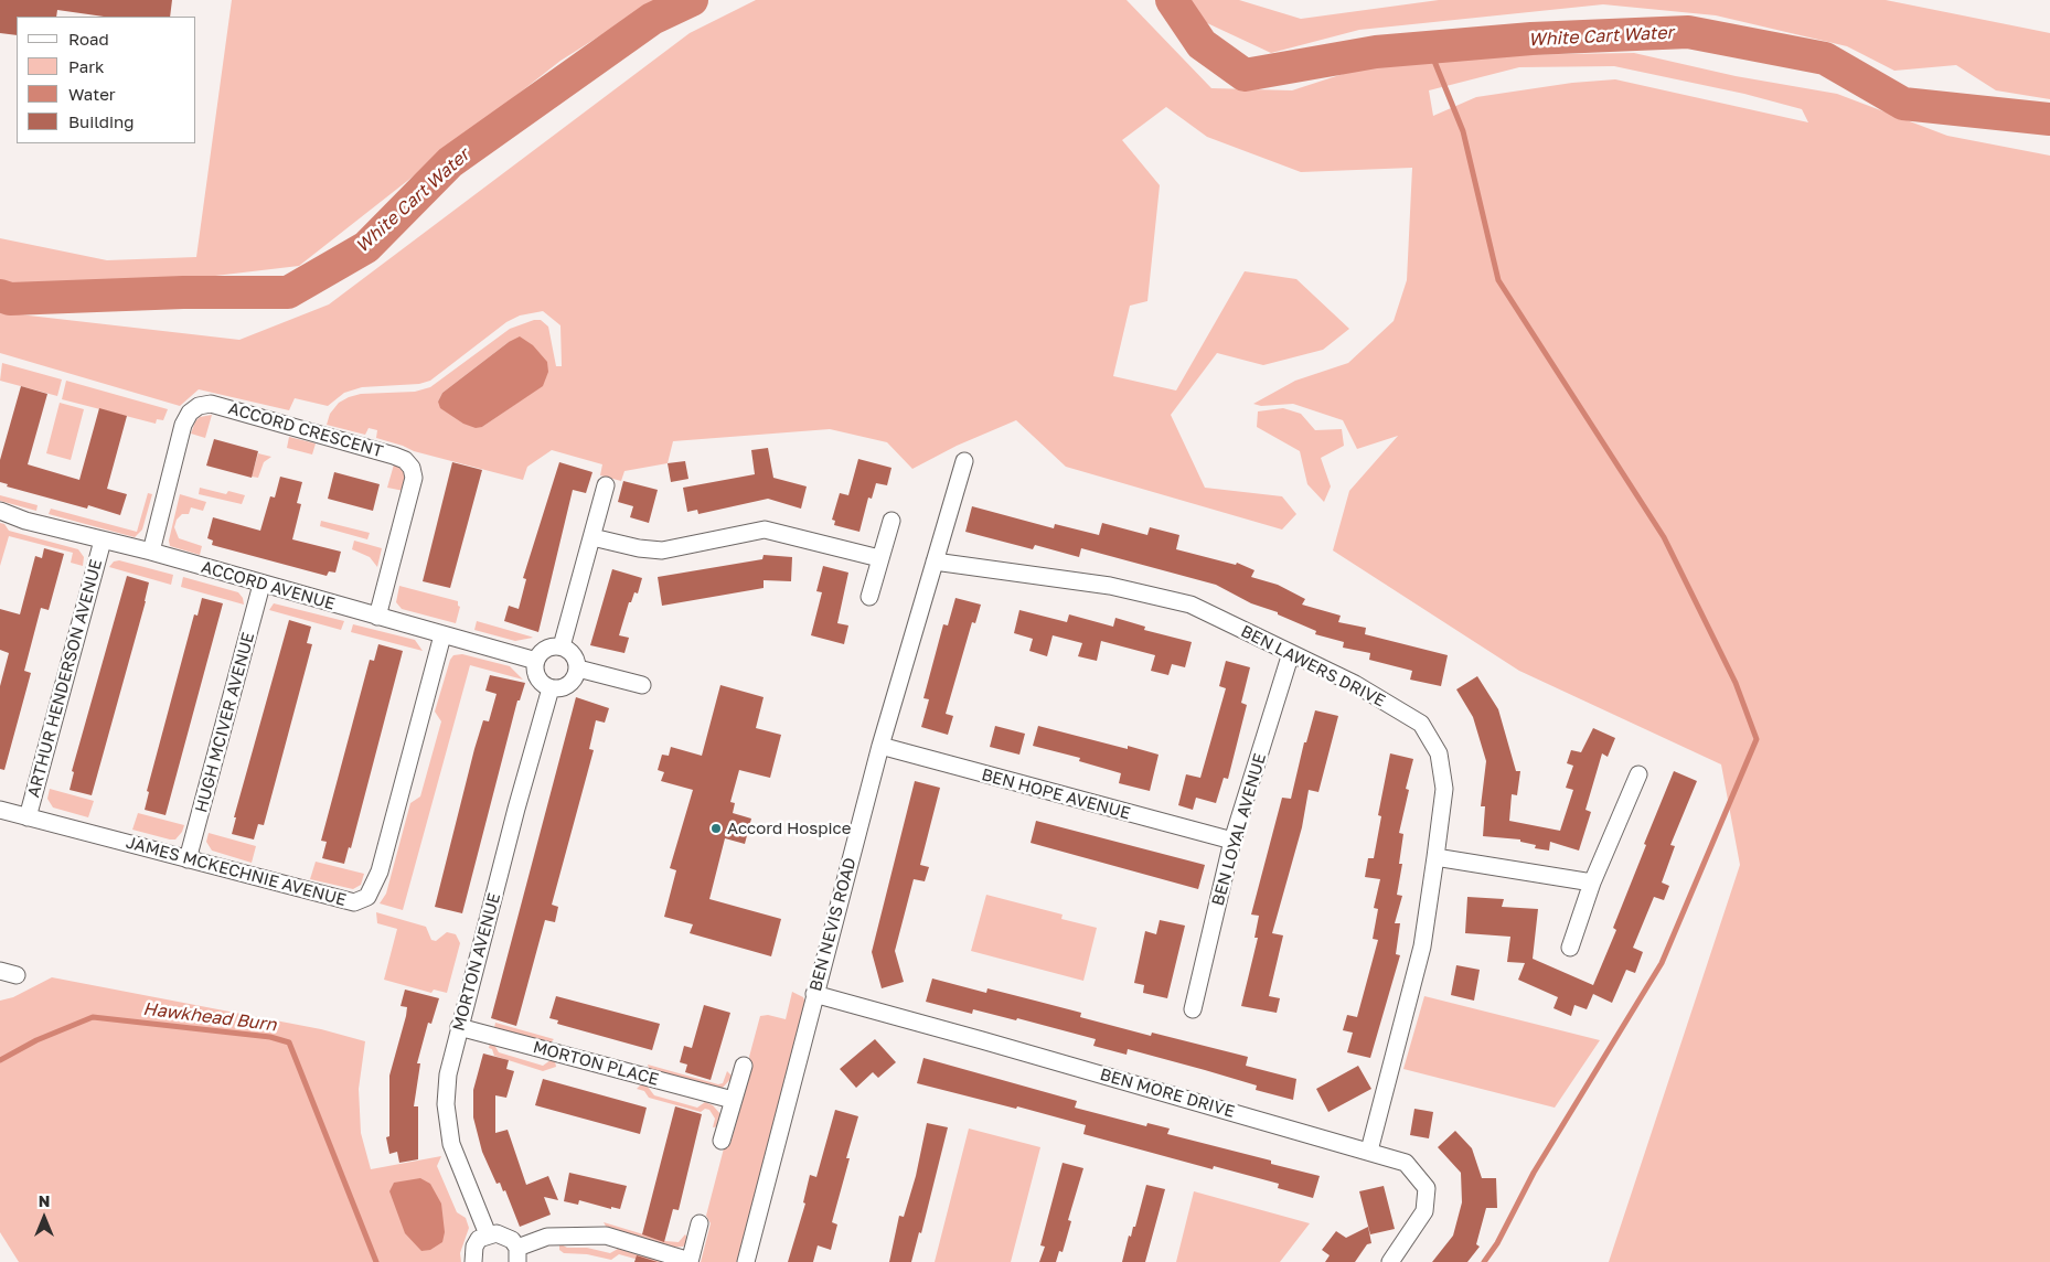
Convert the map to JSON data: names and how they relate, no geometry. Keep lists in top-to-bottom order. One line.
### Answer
{"streets":{"street":["ACCORD CRESCENT","ACCORD AVENUE","BEN LAWERS DRIVE","ARTHUR HENDERSON AVENUE","HUGH MCIVER AVENUE","BEN HOPE AVENUE","BEN LOYAL AVENUE","JAMES MCKECHNIE AVENUE","BEN NEVIS ROAD","MORTON AVENUE","MORTON PLACE","BEN MORE DRIVE"]},"crossings":[["ACCORD CRESCENT","ACCORD AVENUE"],["ACCORD AVENUE","ARTHUR HENDERSON AVENUE"],["ACCORD AVENUE","HUGH MCIVER AVENUE"],["ACCORD AVENUE","JAMES MCKECHNIE AVENUE"],["ACCORD AVENUE","MORTON AVENUE"],["BEN LAWERS DRIVE","BEN LOYAL AVENUE"],["BEN LAWERS DRIVE","BEN NEVIS ROAD"],["BEN LAWERS DRIVE","BEN MORE DRIVE"],["ARTHUR HENDERSON AVENUE","JAMES MCKECHNIE AVENUE"],["HUGH MCIVER AVENUE","JAMES MCKECHNIE AVENUE"],["BEN HOPE AVENUE","BEN LOYAL AVENUE"],["BEN HOPE AVENUE","BEN NEVIS ROAD"],["BEN NEVIS ROAD","BEN MORE DRIVE"],["MORTON AVENUE","MORTON PLACE"]],"water":["White Cart Water","Hawkhead Burn"],"places":["Accord Hospice"],"legend":["Road","Park","Water","Building"],"north":"top"}
